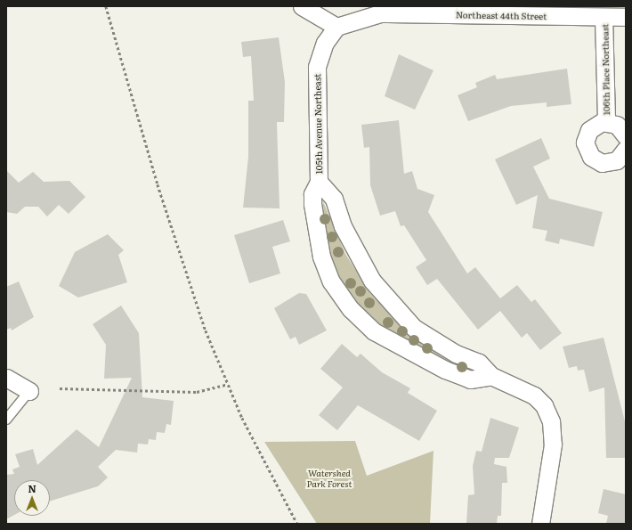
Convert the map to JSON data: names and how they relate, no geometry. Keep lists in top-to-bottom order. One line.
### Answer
{"streets":{"street":["Northeast 44th Street","106th Place Northeast","105th Avenue Northeast"]},"crossings":[["Northeast 44th Street","106th Place Northeast"],["Northeast 44th Street","105th Avenue Northeast"]],"parks":["Watershed Park Forest"],"north":"top"}
